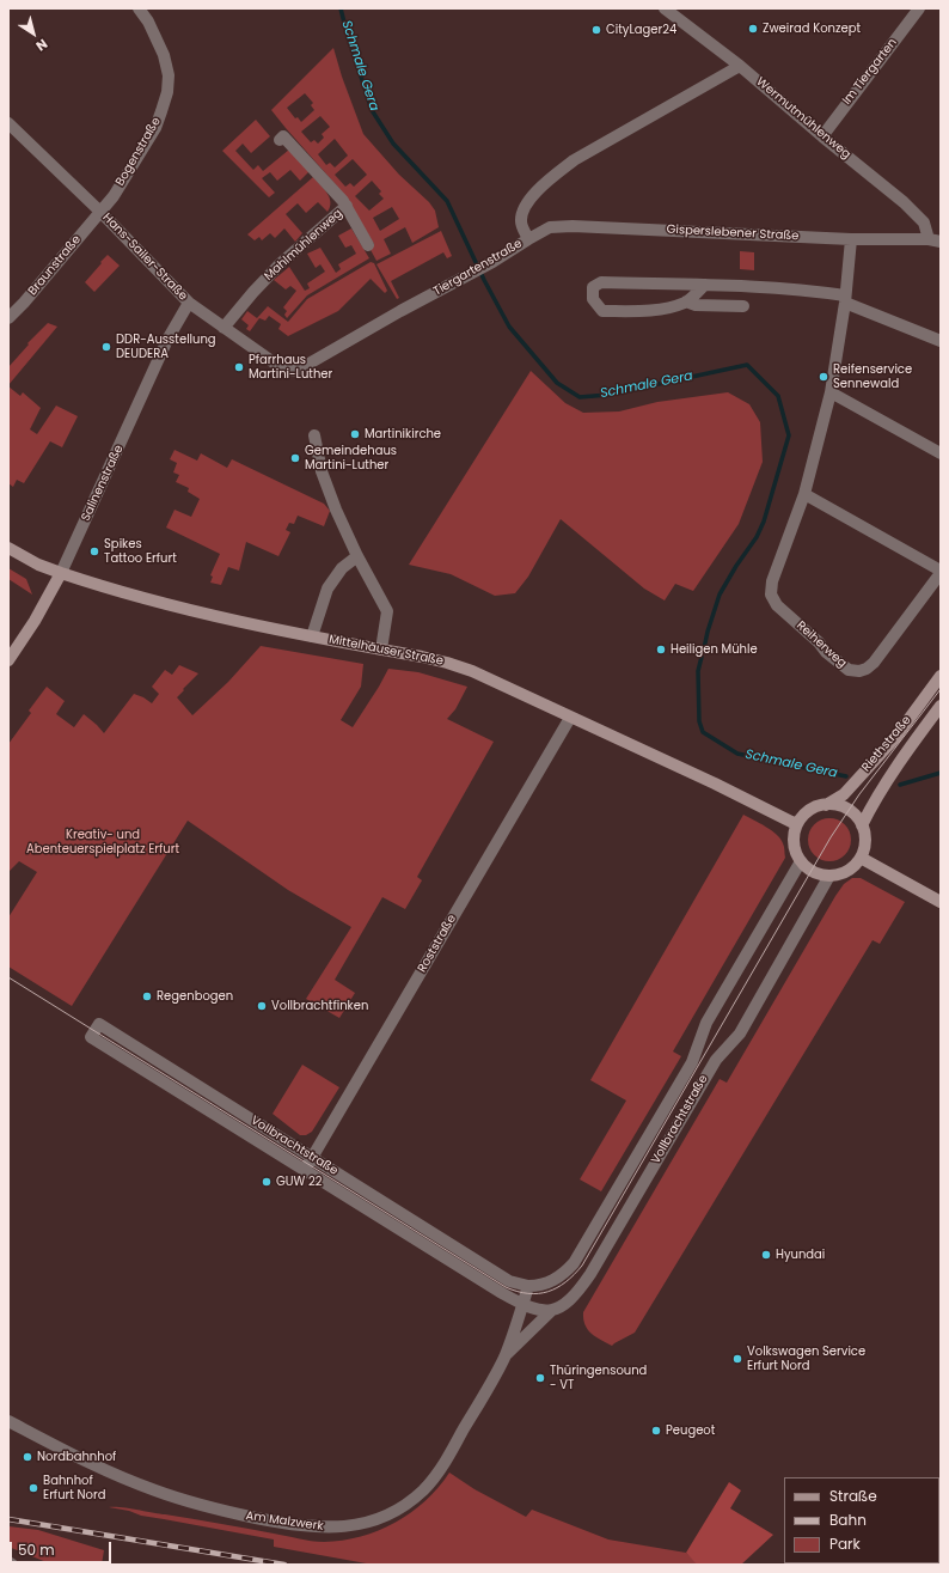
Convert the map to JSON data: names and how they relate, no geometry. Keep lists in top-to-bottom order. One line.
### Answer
{"streets":{"main road":["Salinenstraße","Mittelhäuser Straße","Riethstraße"],"street":["Im Tiergarten","Wermutmühlenweg","Bogenstraße","Gisperslebener Straße","Mahlmühlenweg","Hans-Sailer-Straße","Braunstraße","Tiergartenstraße","Reiherweg","Roststraße","Vollbrachtstraße","Am Malzwerk"]},"crossings":[["Im Tiergarten","Wermutmühlenweg"],["Wermutmühlenweg","Gisperslebener Straße"],["Wermutmühlenweg","Tiergartenstraße"],["Bogenstraße","Hans-Sailer-Straße"],["Bogenstraße","Braunstraße"],["Gisperslebener Straße","Tiergartenstraße"],["Gisperslebener Straße","Reiherweg"],["Mahlmühlenweg","Hans-Sailer-Straße"],["Hans-Sailer-Straße","Braunstraße"],["Hans-Sailer-Straße","Tiergartenstraße"],["Hans-Sailer-Straße","Salinenstraße"],["Salinenstraße","Mittelhäuser Straße"],["Mittelhäuser Straße","Riethstraße"],["Mittelhäuser Straße","Roststraße"],["Mittelhäuser Straße","Vollbrachtstraße"],["Riethstraße","Vollbrachtstraße"],["Roststraße","Vollbrachtstraße"],["Vollbrachtstraße","Am Malzwerk"]],"water":["Schmale Gera"],"parks":["Kreativ- und Abenteuerspielplatz Erfurt"],"places":["Zweirad Konzept","CityLager24","DDR-Ausstellung DEUDERA","Pfarrhaus Martini-Luther","Reifenservice Sennewald","Martinikirche","Gemeindehaus Martini-Luther","Spikes Tattoo Erfurt","Heiligen Mühle","Regenbogen","Vollbrachtfinken","GUW 22","Hyundai","Volkswagen Service Erfurt Nord","Thüringensound - VT","Peugeot","Nordbahnhof","Bahnhof Erfurt Nord"],"legend":["Straße","Bahn","Park"],"scale_bar":"50 m","north":"bottom right"}
